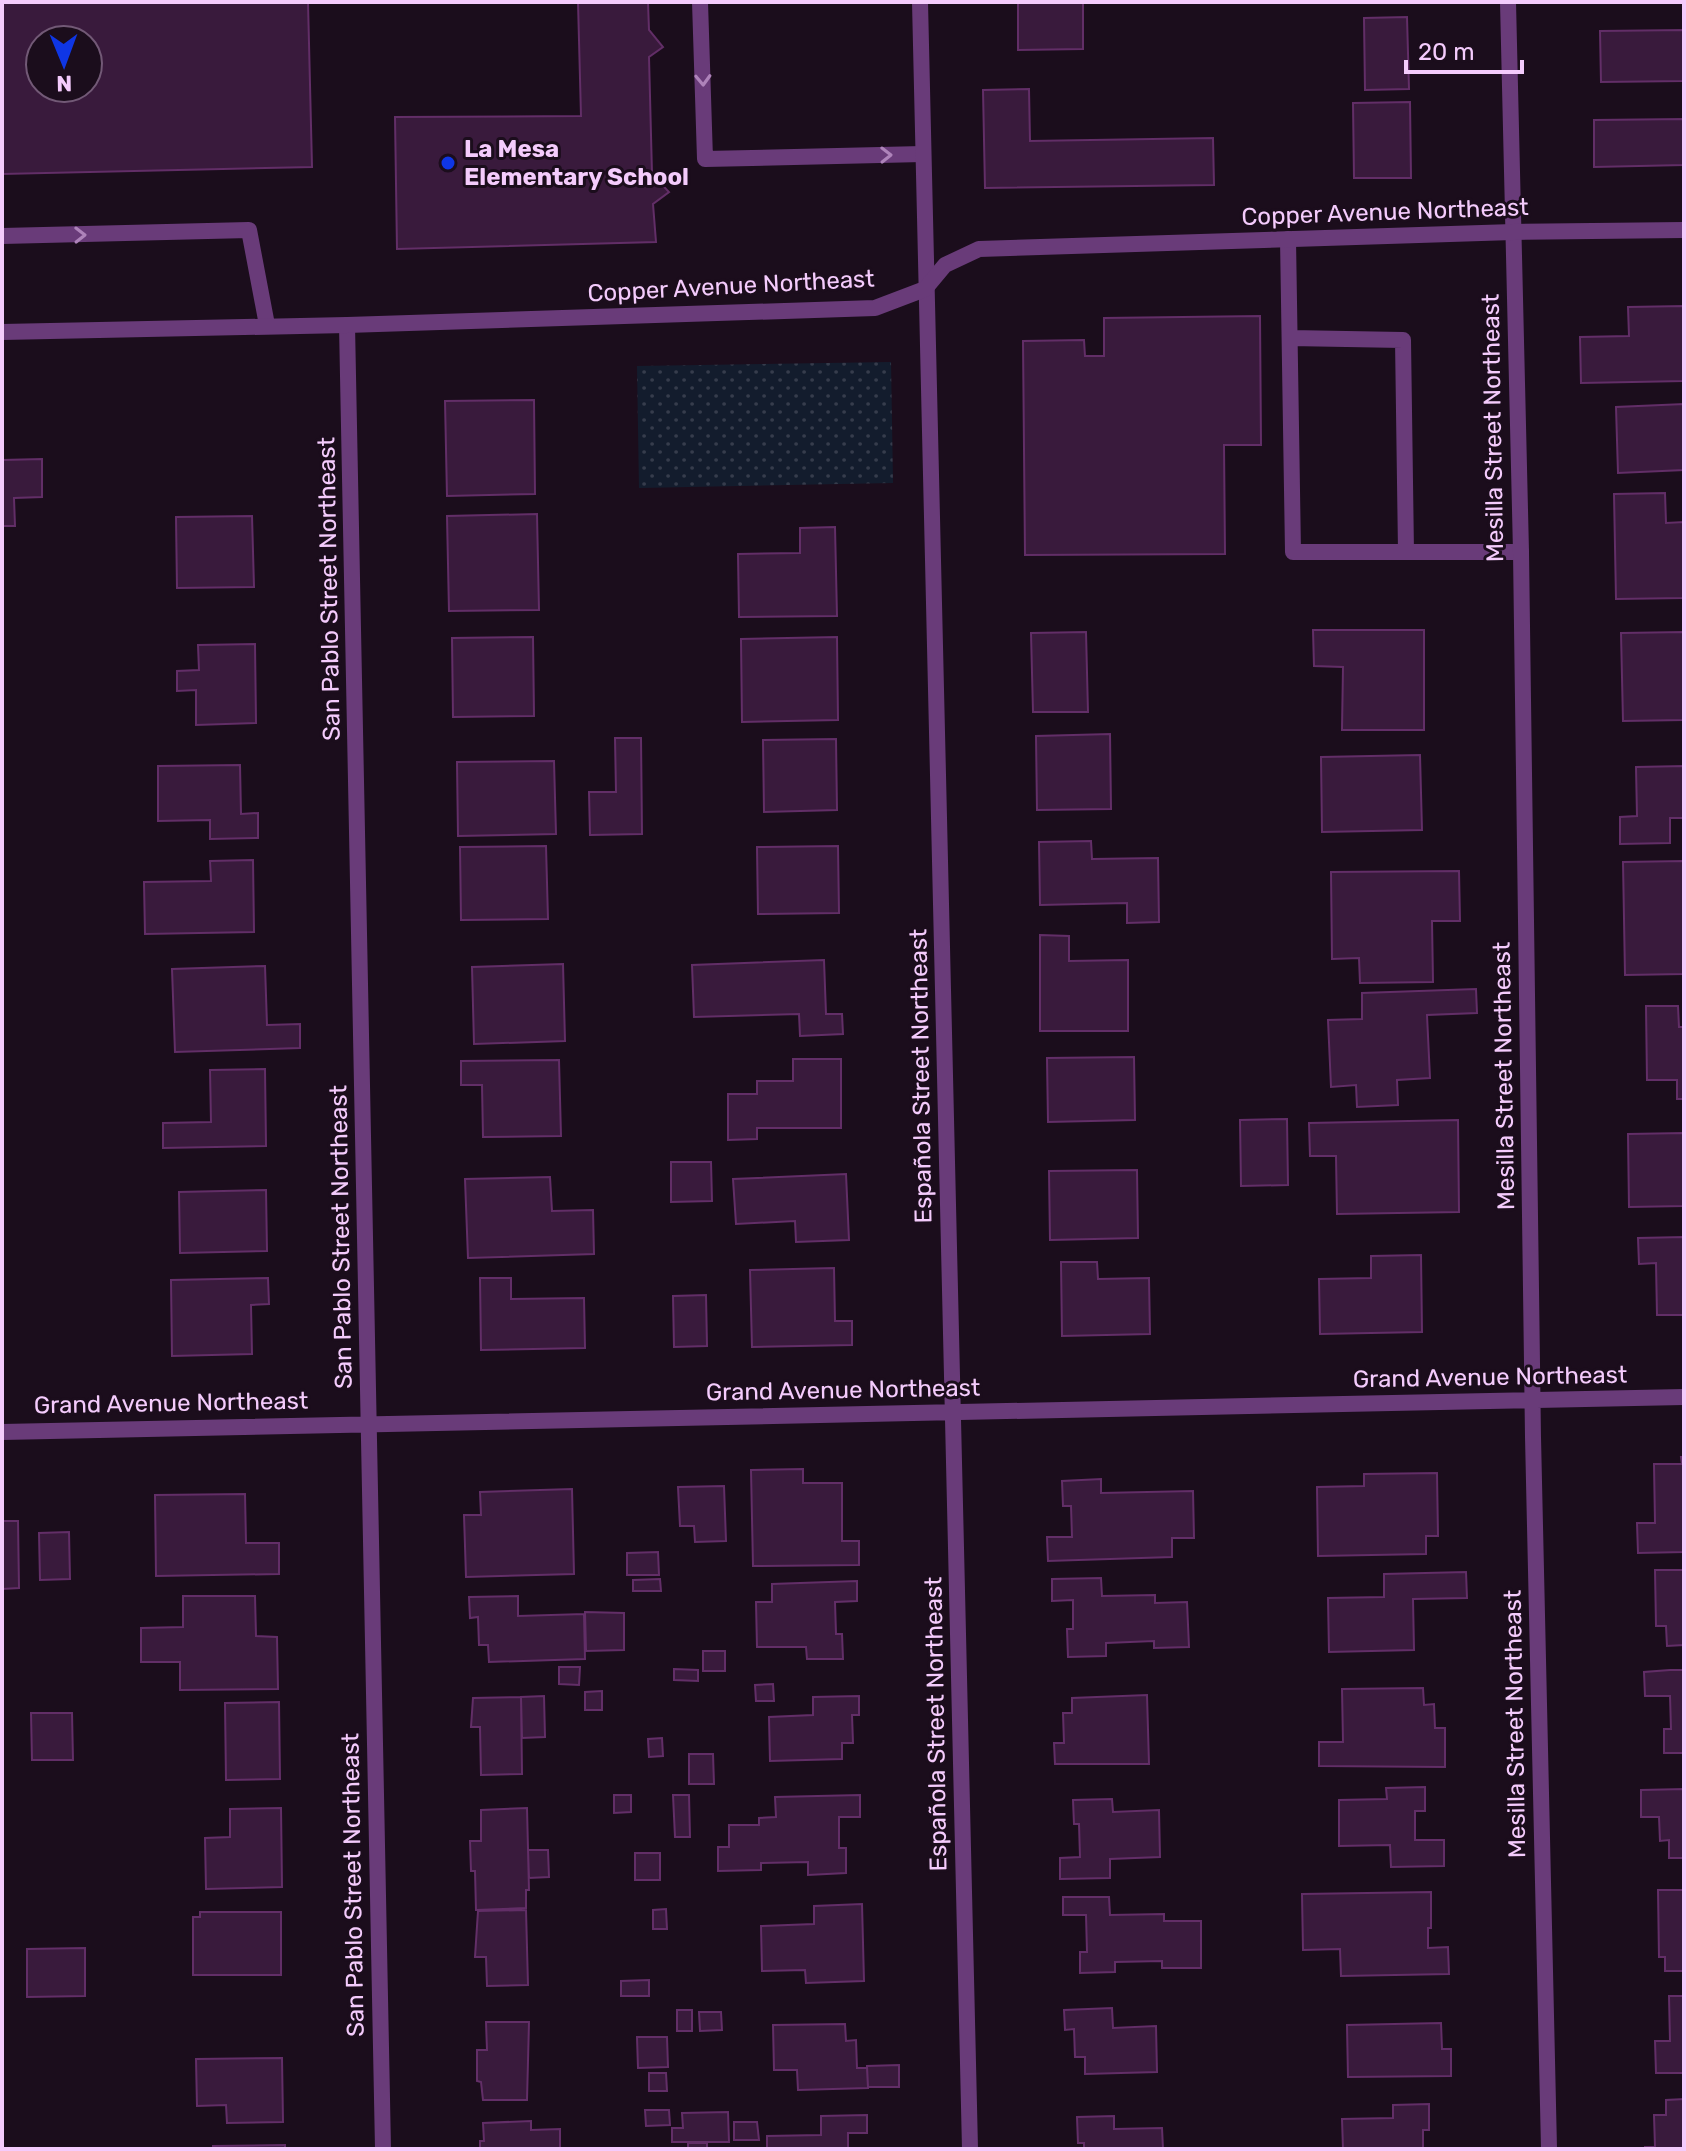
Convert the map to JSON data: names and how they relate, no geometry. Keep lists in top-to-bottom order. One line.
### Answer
{"streets":{"street":["Copper Avenue Northeast","Mesilla Street Northeast","San Pablo Street Northeast","Española Street Northeast","Grand Avenue Northeast"]},"crossings":[["Copper Avenue Northeast","Mesilla Street Northeast"],["Copper Avenue Northeast","San Pablo Street Northeast"],["Copper Avenue Northeast","Española Street Northeast"],["Mesilla Street Northeast","Grand Avenue Northeast"],["San Pablo Street Northeast","Grand Avenue Northeast"],["Española Street Northeast","Grand Avenue Northeast"]],"places":["La Mesa Elementary School"],"scale_bar":"20 m","north":"bottom"}
